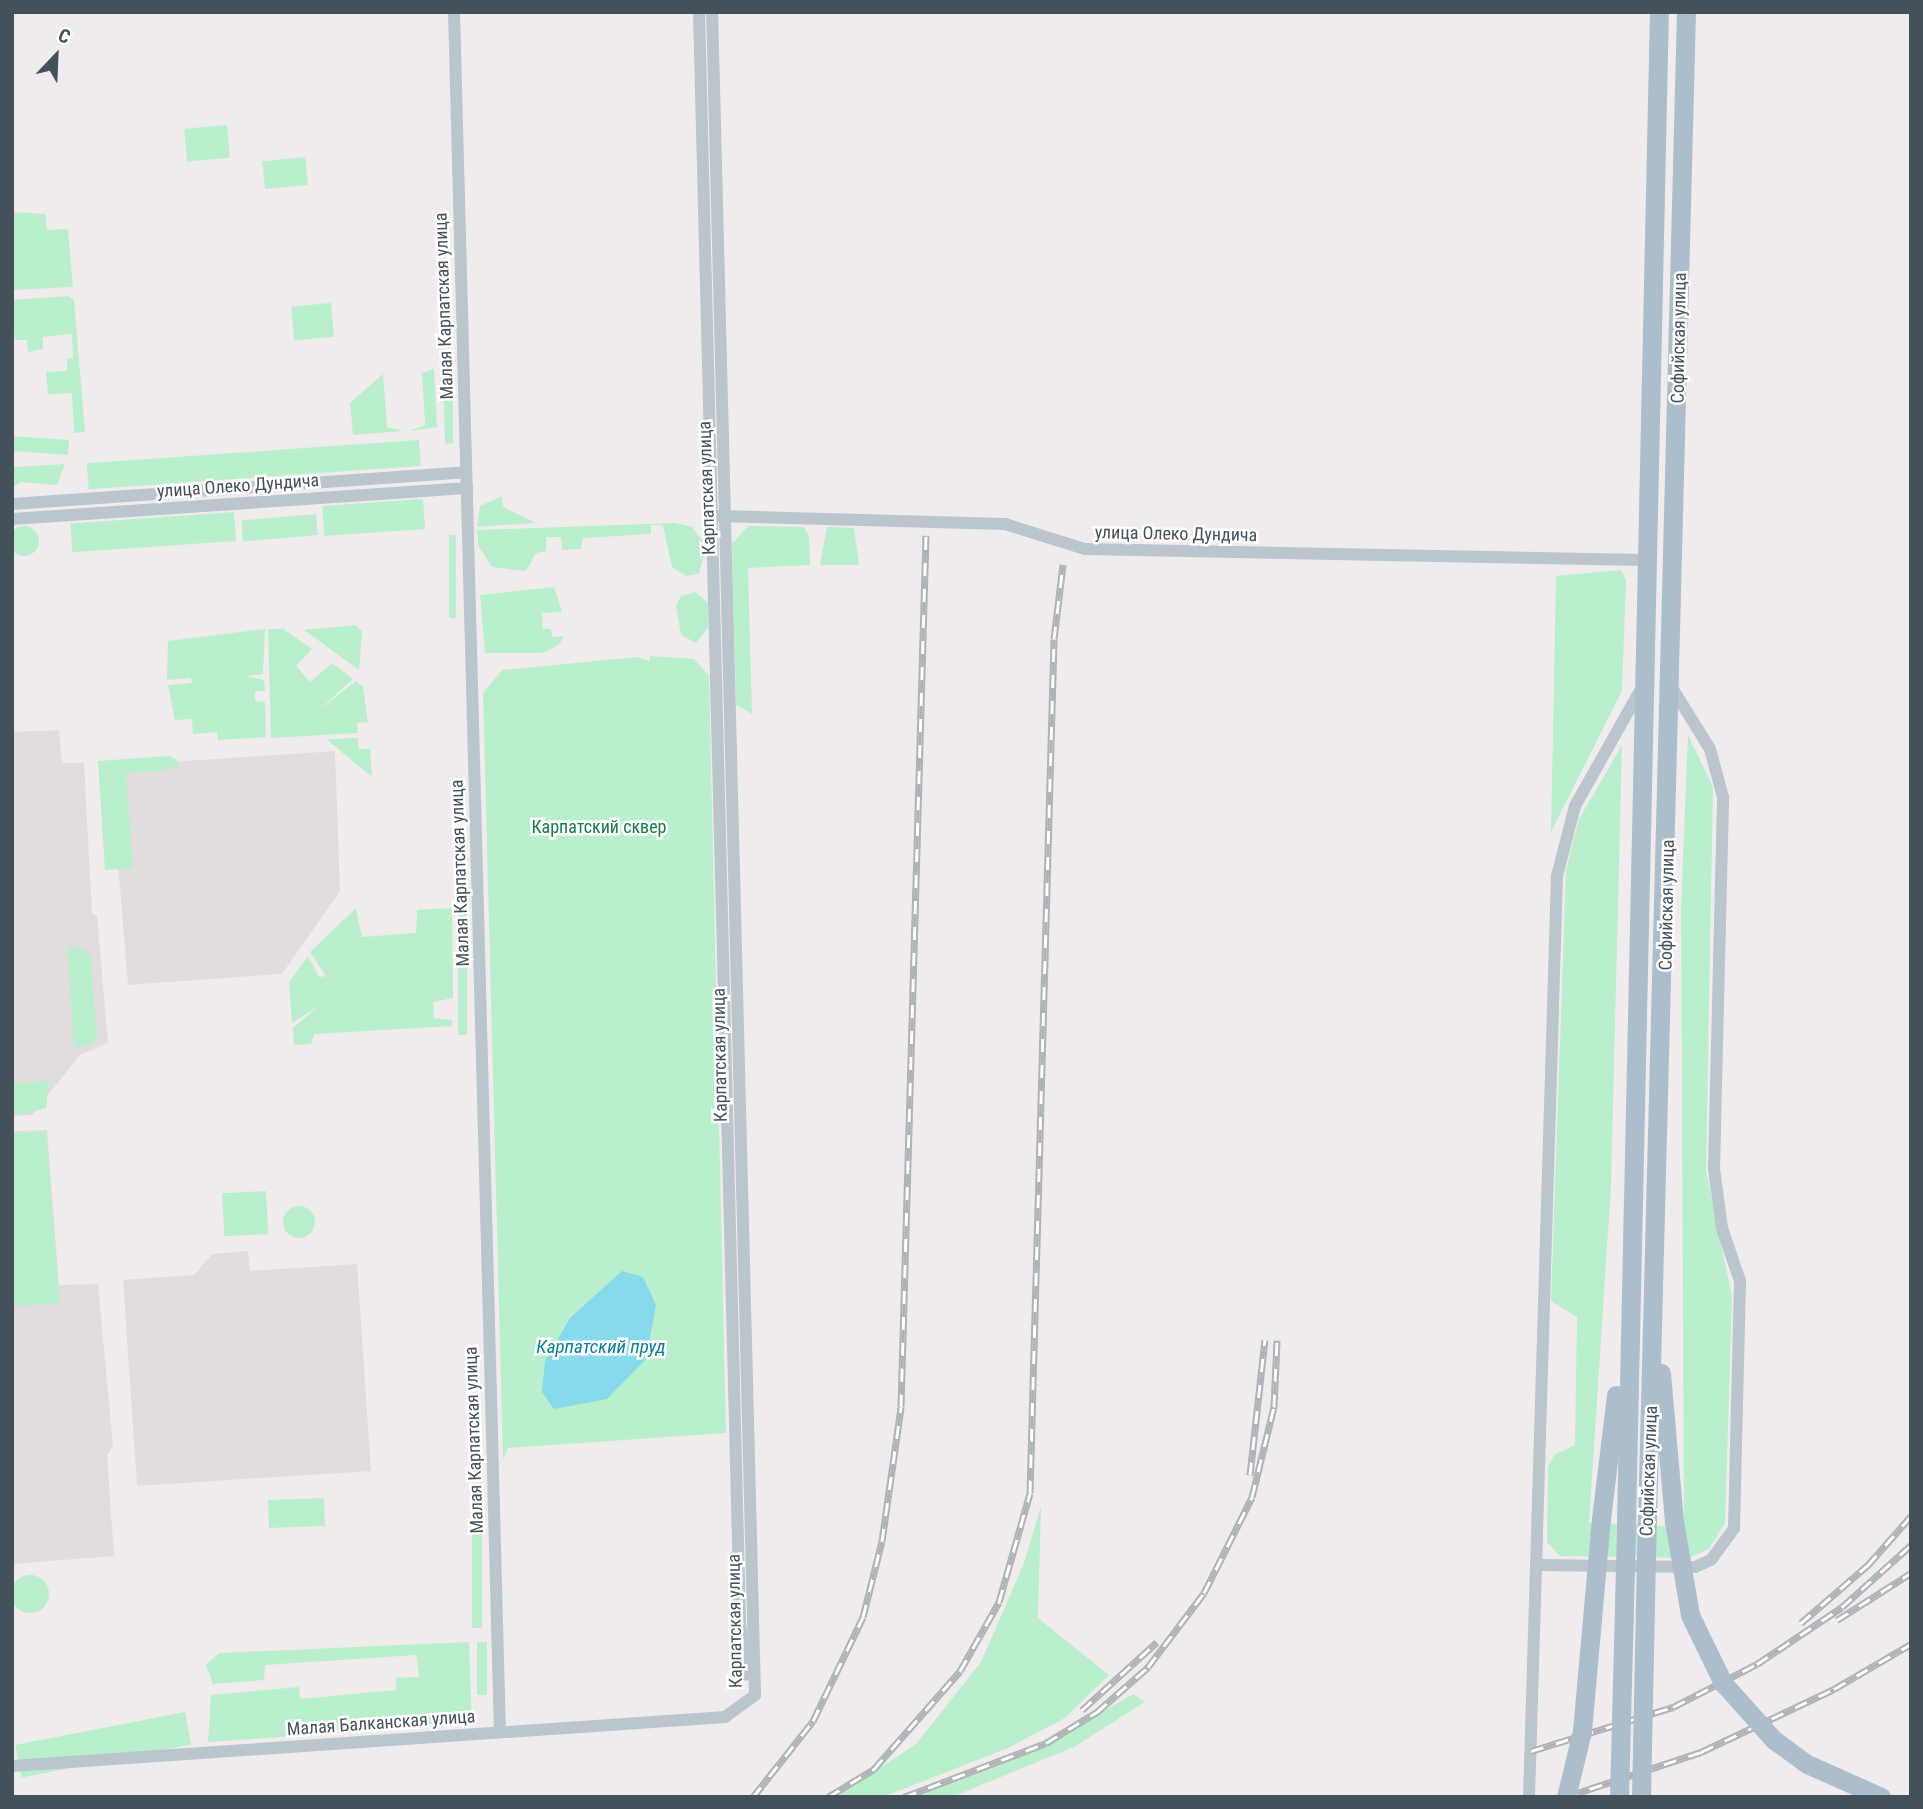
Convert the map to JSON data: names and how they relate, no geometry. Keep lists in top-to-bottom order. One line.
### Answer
{"streets":{"main road":["Софийская улица"],"street":["Малая Карпатская улица","улица Олеко Дундича","Карпатская улица","Малая Балканская улица"]},"crossings":[["Малая Карпатская улица","улица Олеко Дундича"],["Малая Карпатская улица","Малая Балканская улица"],["Софийская улица","улица Олеко Дундича"],["улица Олеко Дундича","Карпатская улица"],["Карпатская улица","Малая Балканская улица"]],"water":["Карпатский пруд"],"parks":["Карпатский сквер"],"north":"top right"}
